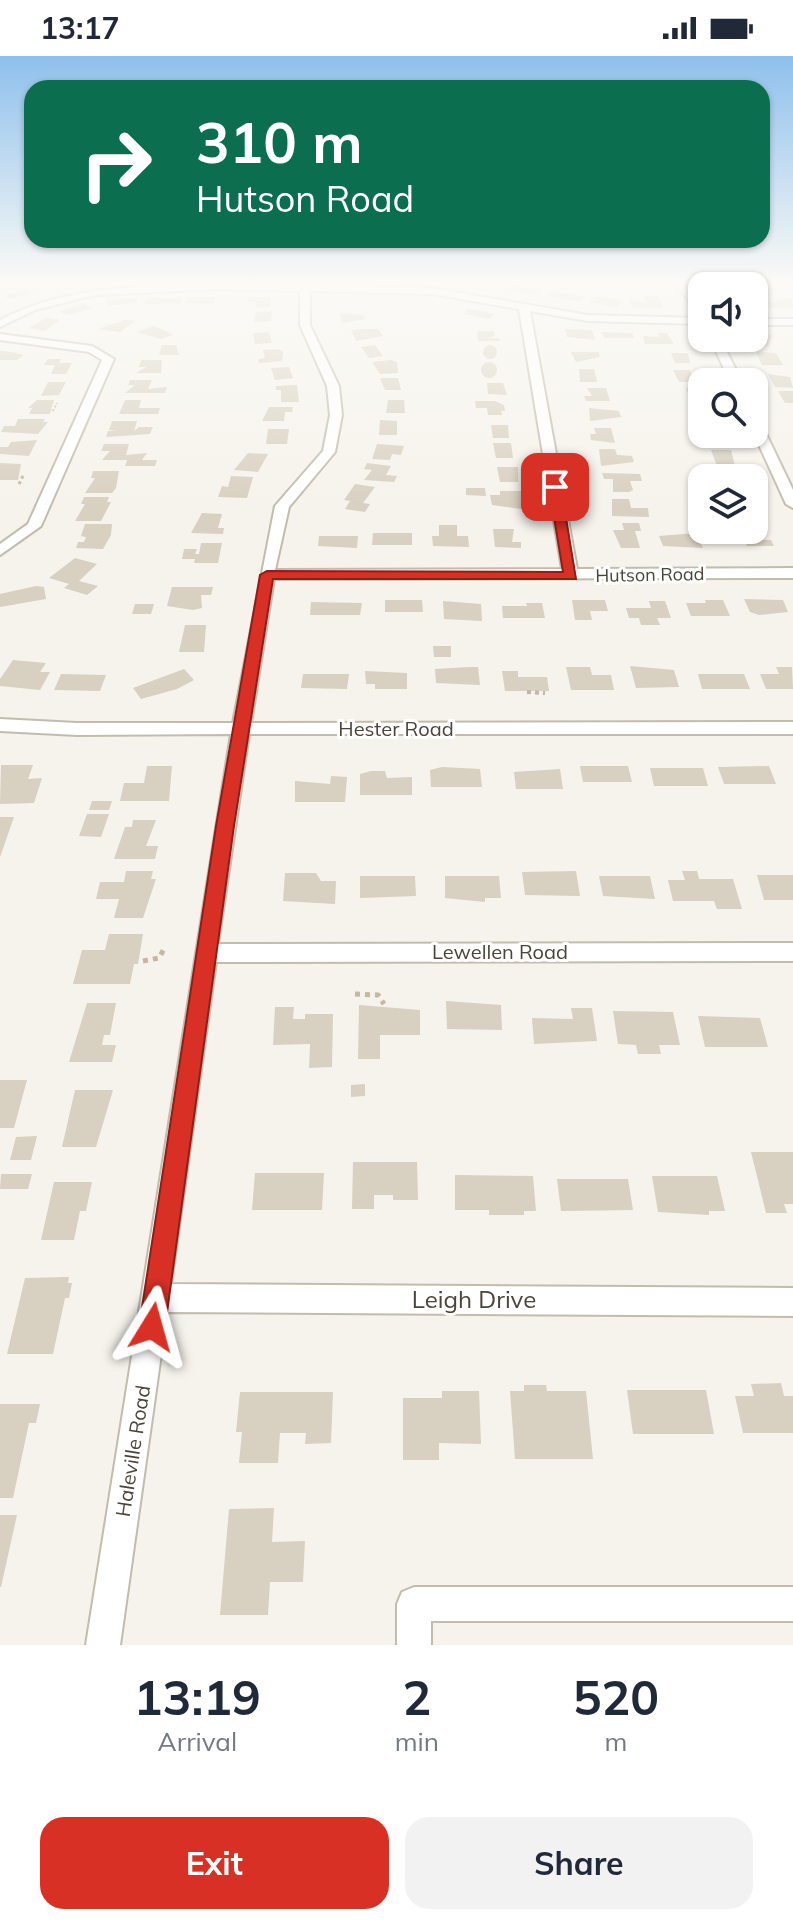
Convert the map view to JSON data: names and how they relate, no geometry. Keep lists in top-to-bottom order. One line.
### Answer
{"streets":{"street":["Hutson Road","Hester Road","Lewellen Road","Leigh Drive","Haleville Road"]},"crossings":[["Hutson Road","Haleville Road"],["Hester Road","Haleville Road"],["Lewellen Road","Haleville Road"],["Leigh Drive","Haleville Road"]],"page":{"status":"13:17","turn":["310 m","Hutson Road"],"eta":["13:19","Arrival","2","min","520","m"],"buttons":["Exit","Share"]}}
